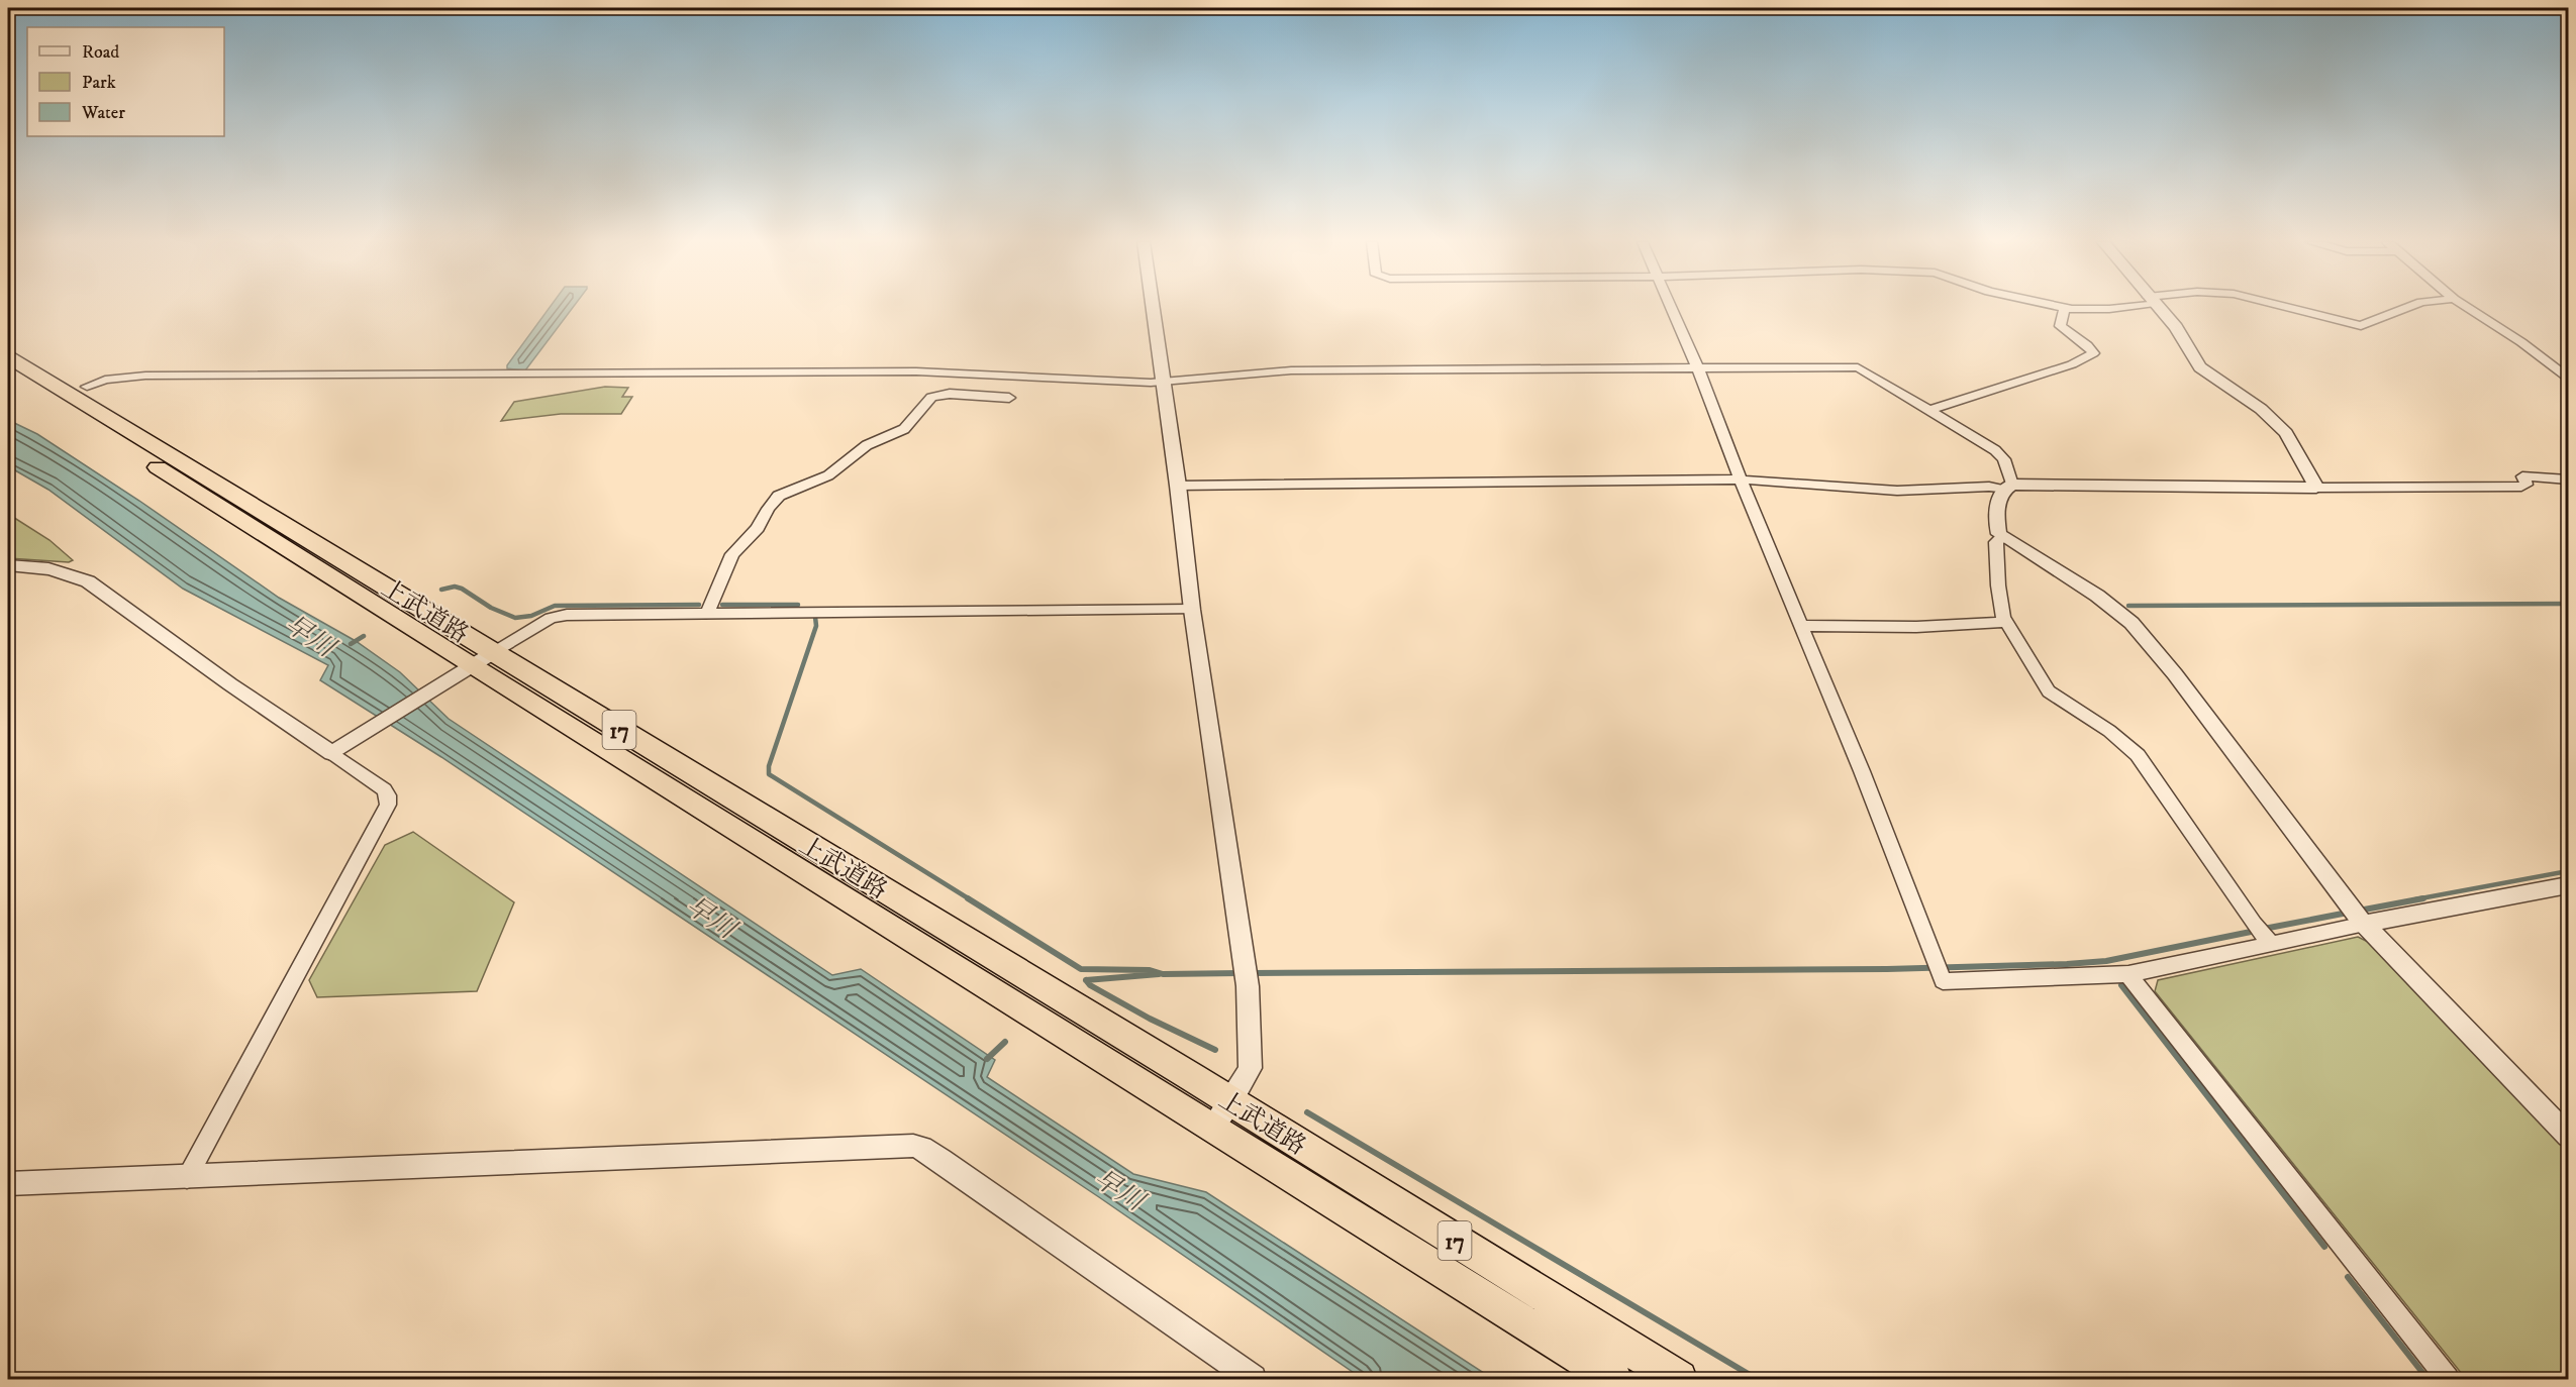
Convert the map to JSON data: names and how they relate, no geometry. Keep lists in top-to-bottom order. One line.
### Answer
{"streets":{"highway":["上武道路","17"]},"water":["早川"],"legend":["Road","Park","Water"]}
